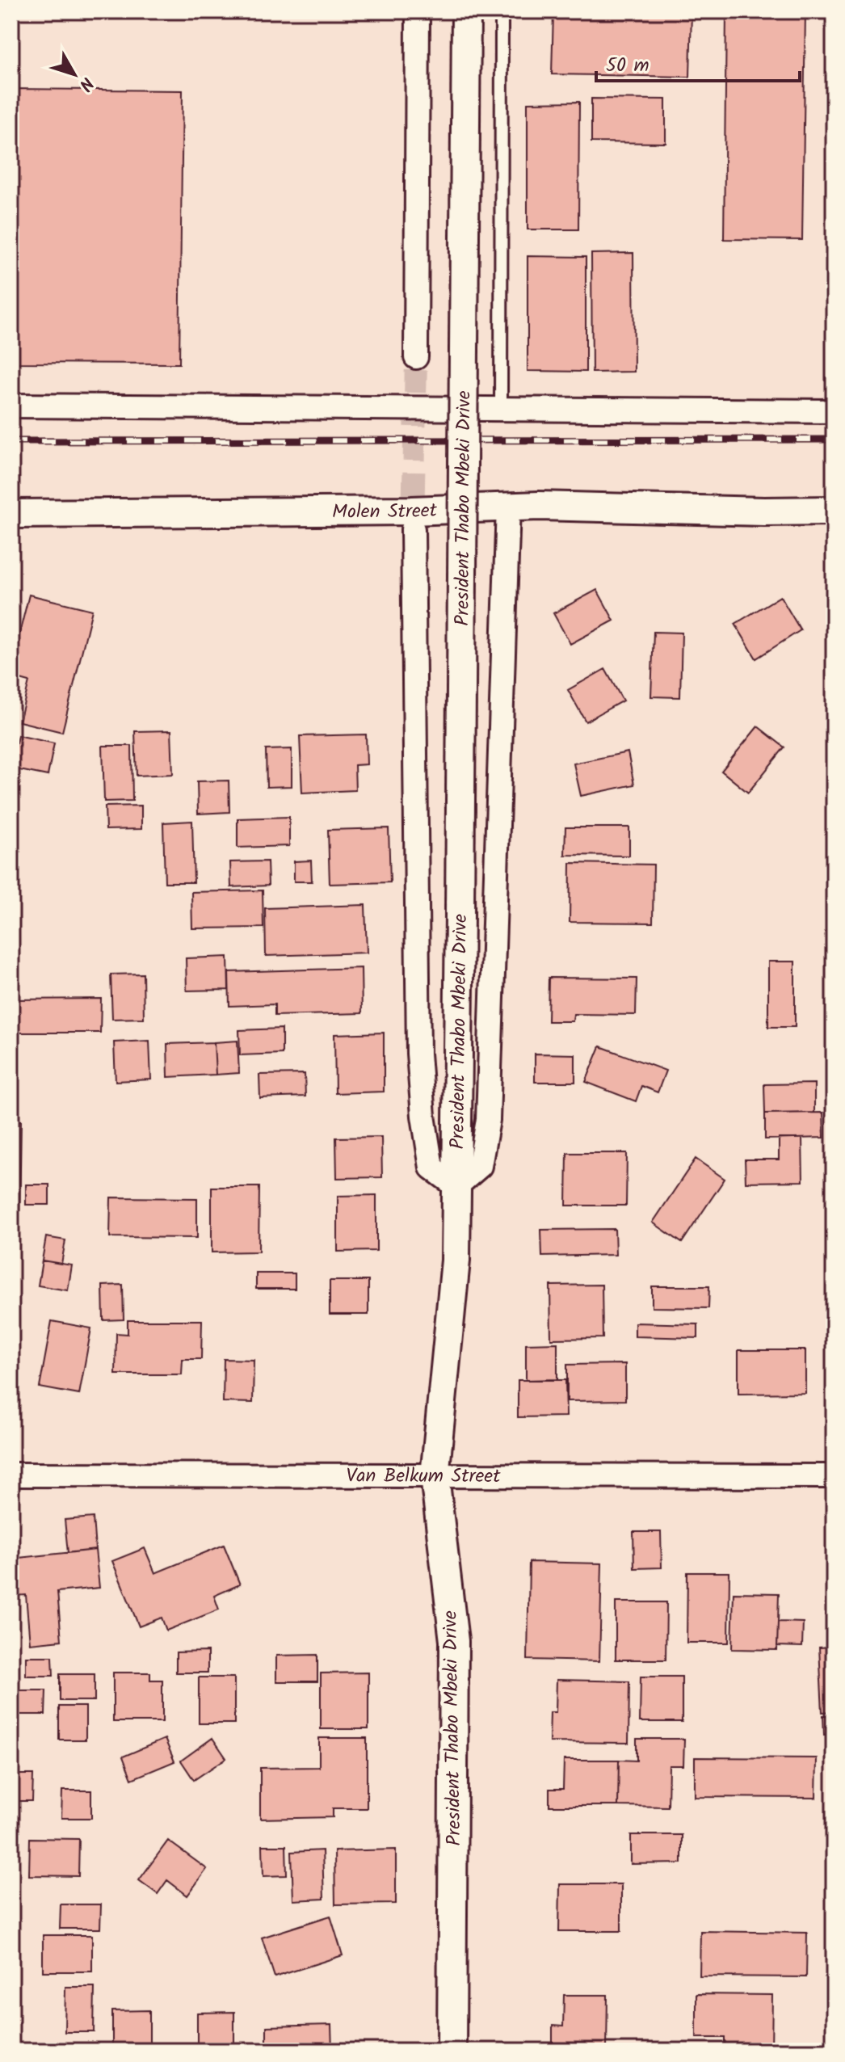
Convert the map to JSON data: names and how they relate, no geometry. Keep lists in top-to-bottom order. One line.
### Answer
{"streets":{"street":["President Thabo Mbeki Drive","Molen Street","Van Belkum Street"]},"crossings":[["President Thabo Mbeki Drive","Van Belkum Street"]],"scale_bar":"50 m","north":"bottom right"}
